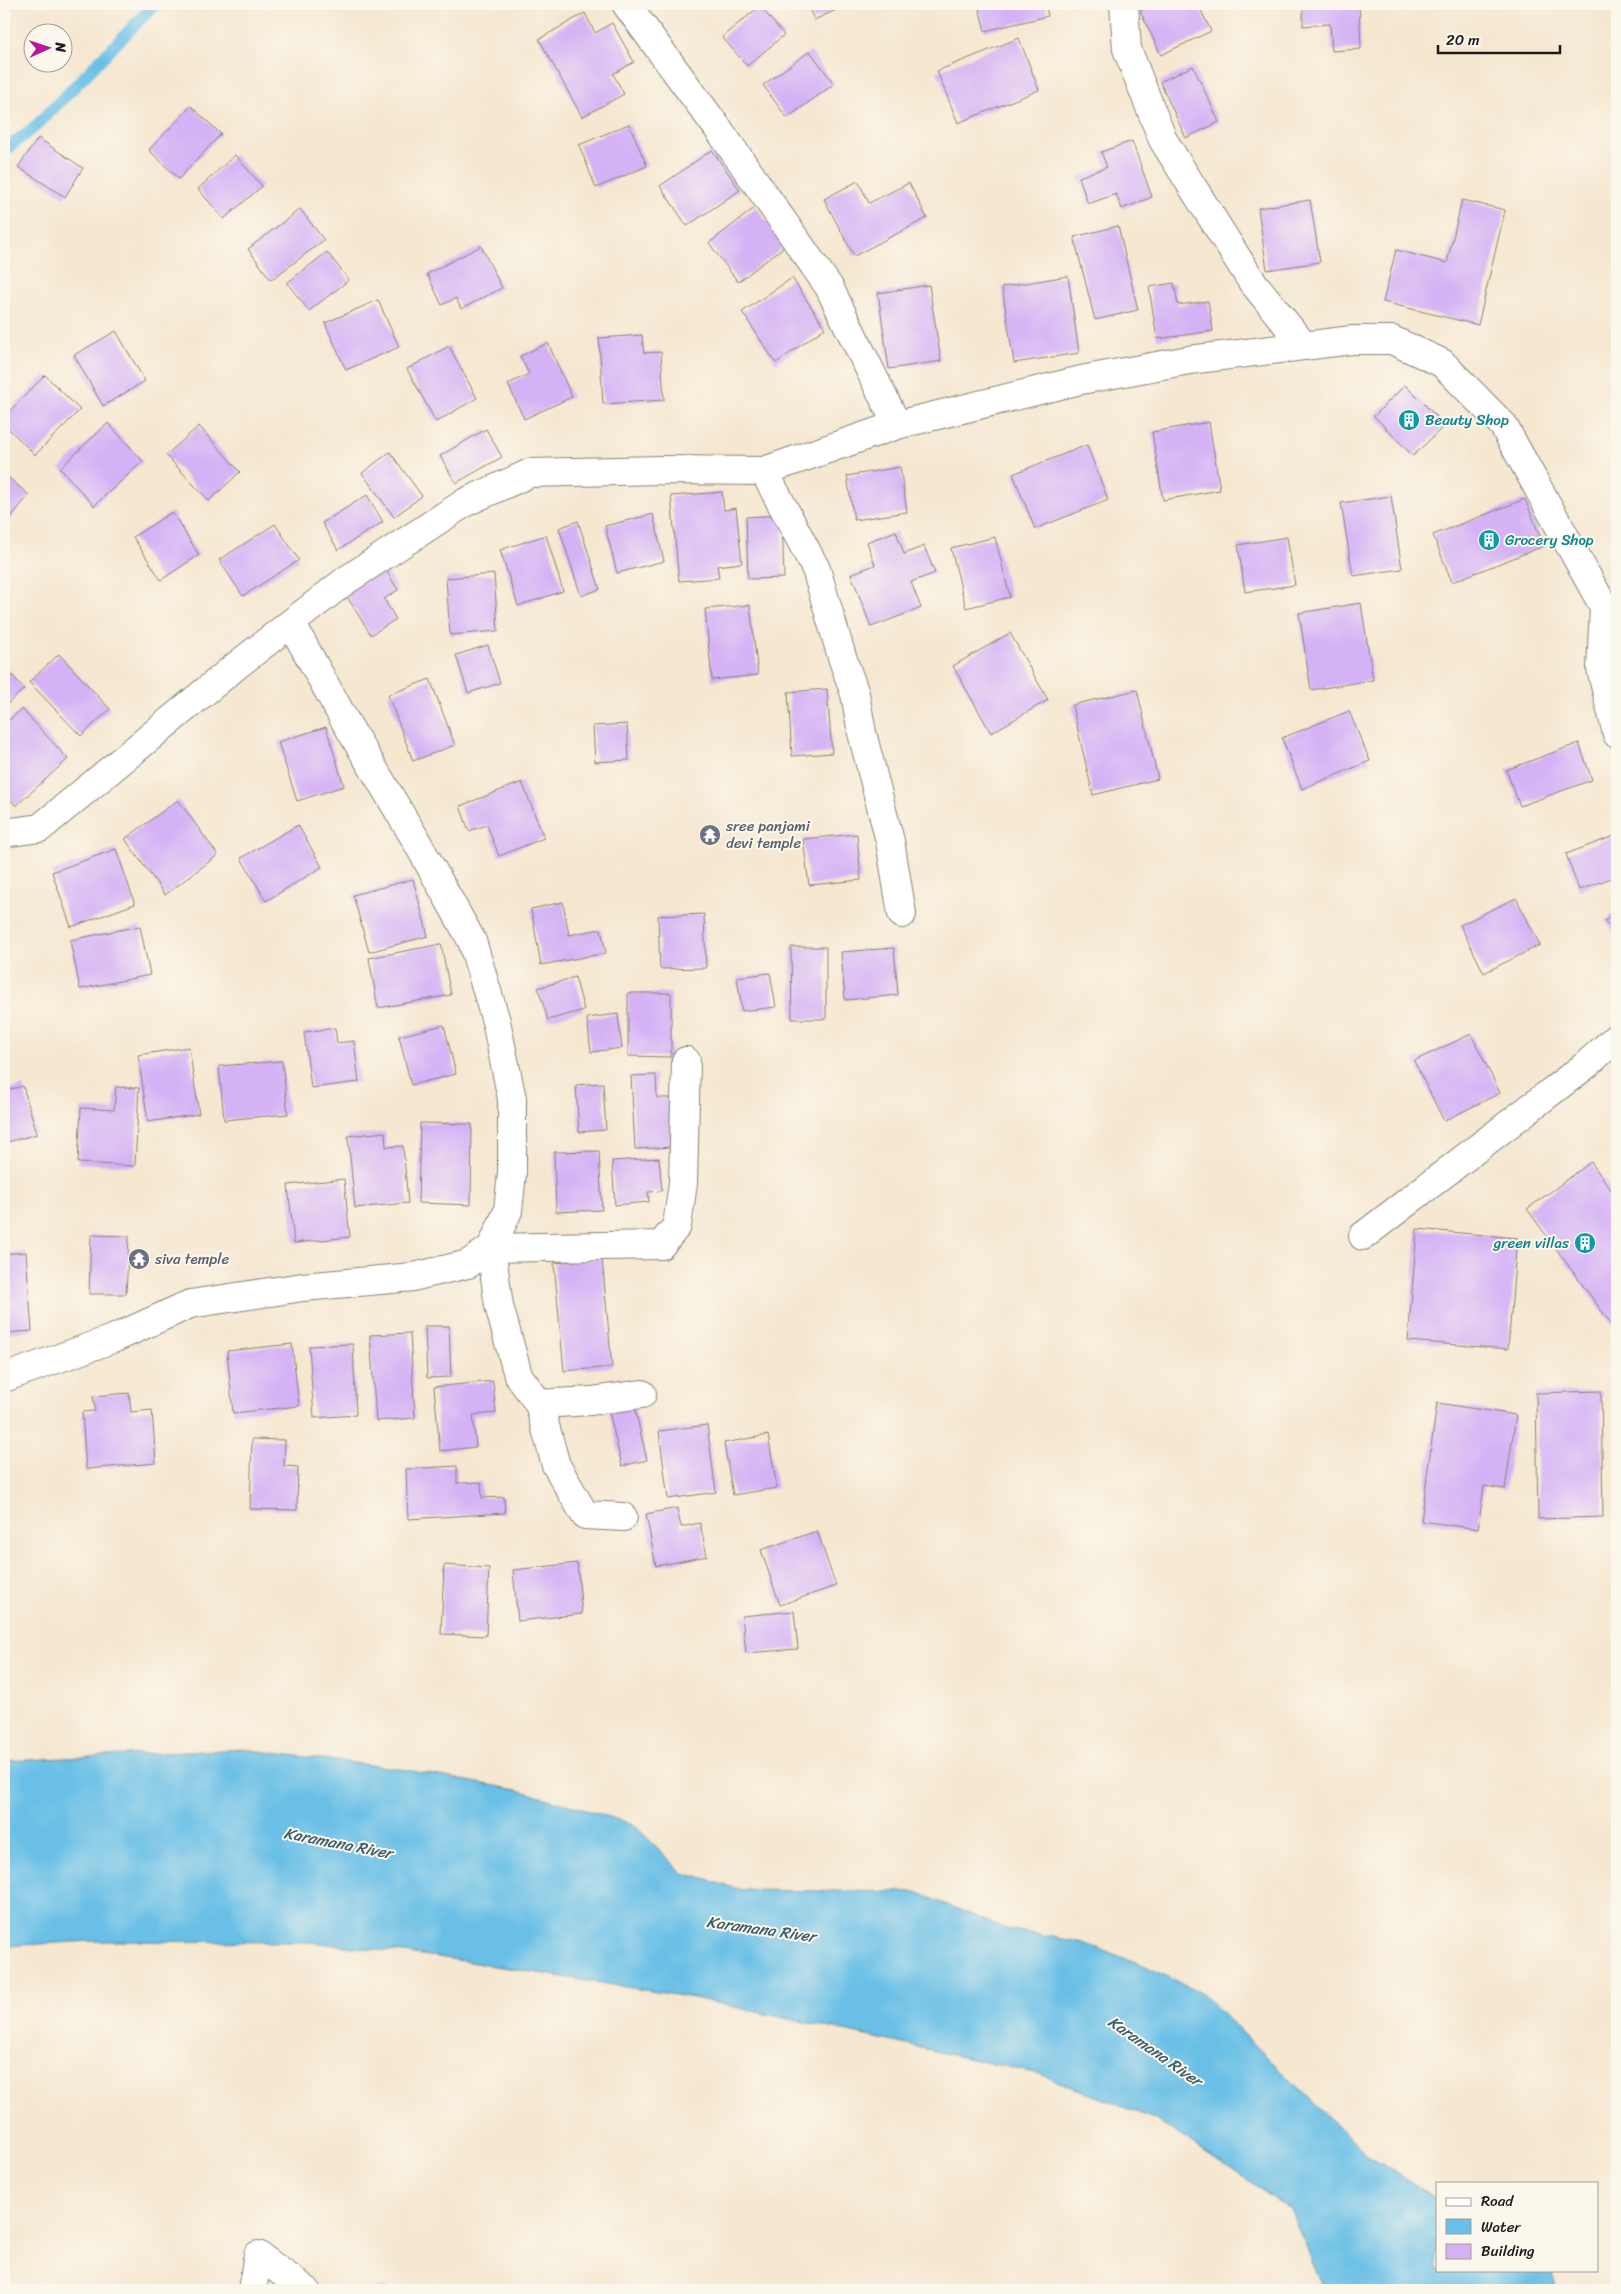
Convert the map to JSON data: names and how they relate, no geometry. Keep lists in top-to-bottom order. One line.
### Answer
{"water":["Karamana River"],"places":{"building":["Beauty Shop","Grocery Shop","green villas"],"temple":["sree panjami devi temple","siva temple"]},"legend":["Road","Water","Building"],"scale_bar":"20 m","north":"right"}
